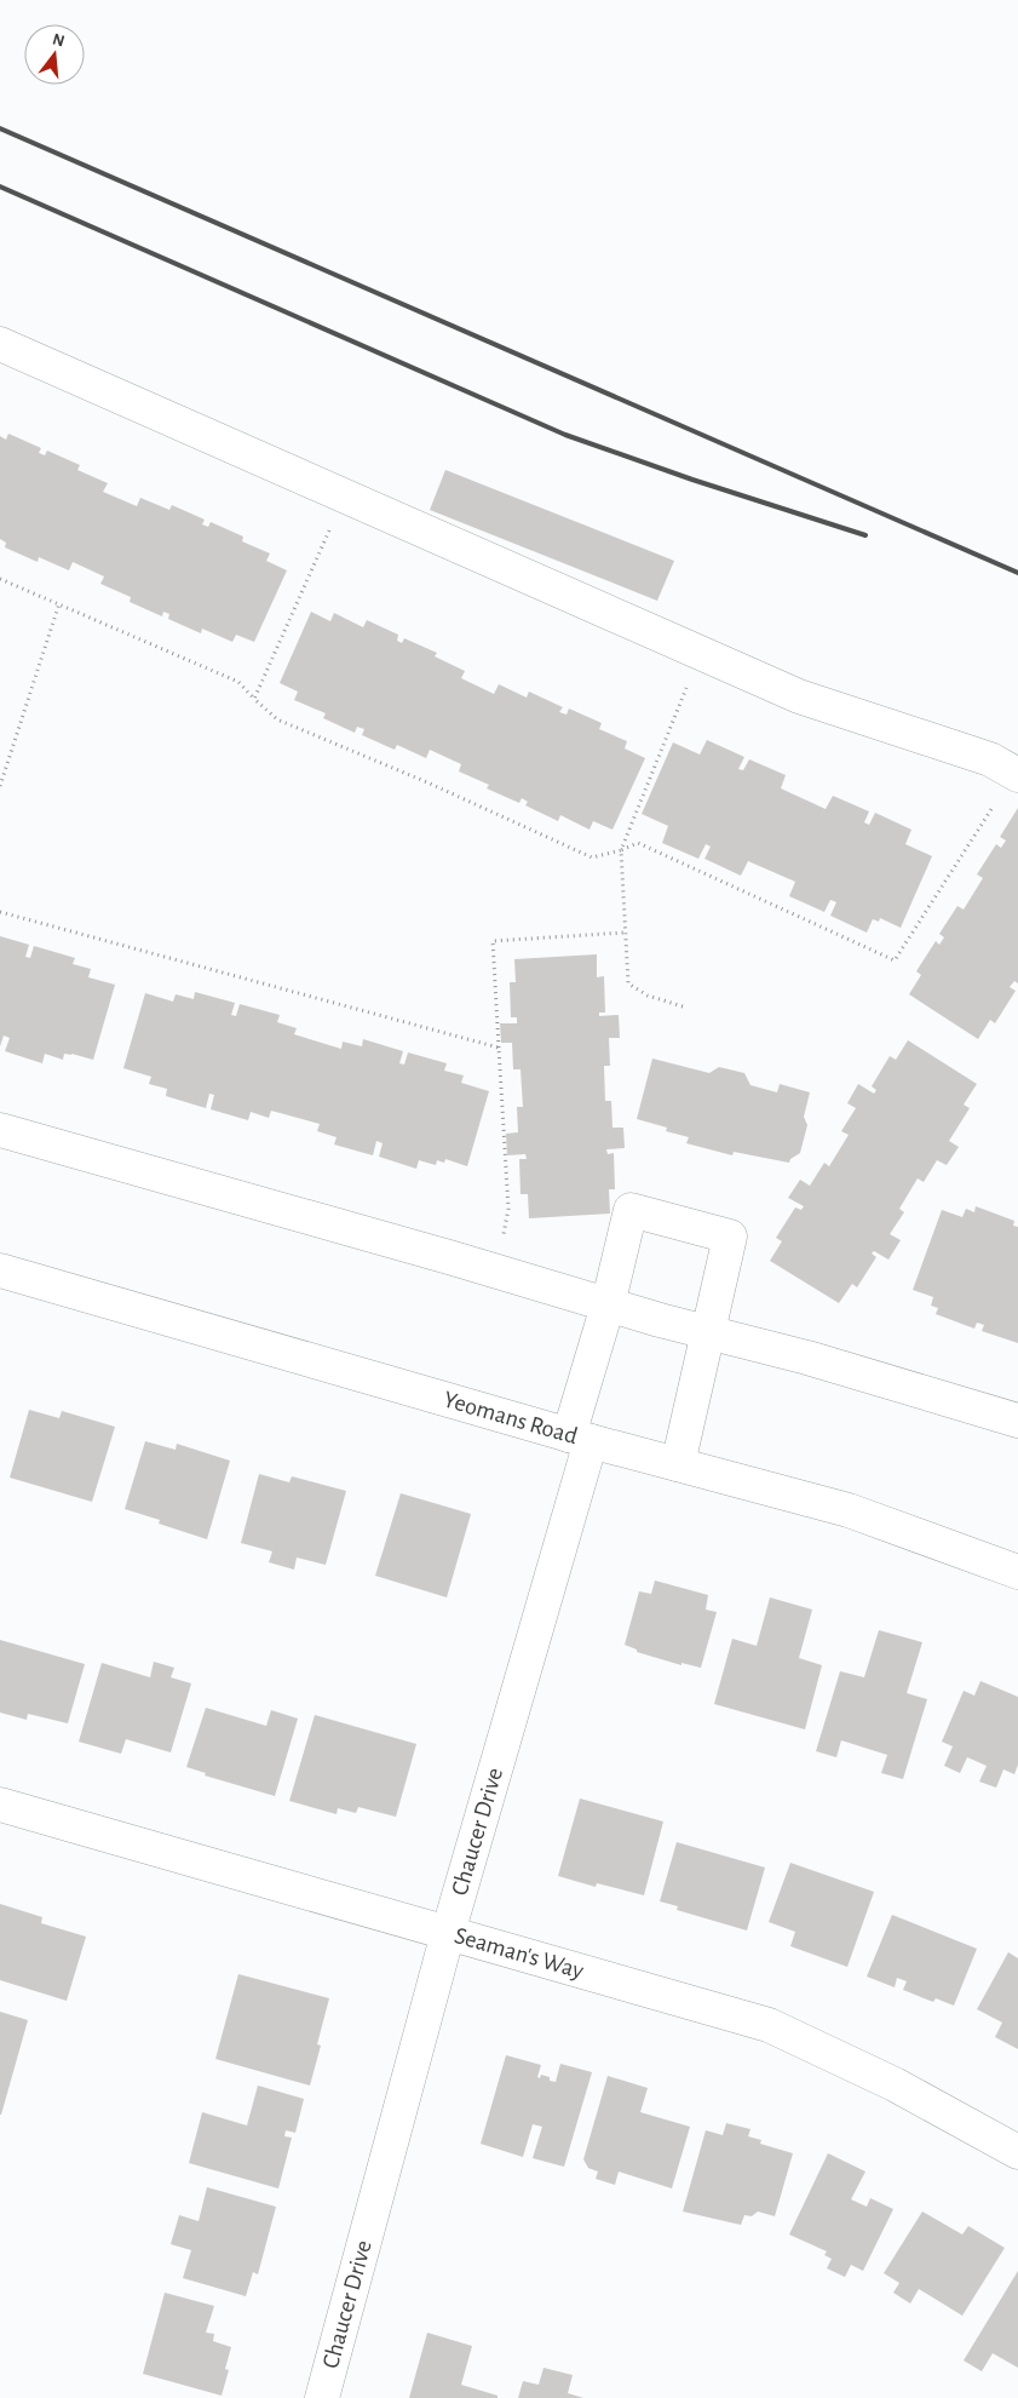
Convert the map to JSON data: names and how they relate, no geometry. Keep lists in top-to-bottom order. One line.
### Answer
{"streets":{"street":["Yeomans Road","Chaucer Drive","Seaman's Way"]},"crossings":[["Yeomans Road","Chaucer Drive"],["Chaucer Drive","Seaman's Way"]],"north":"top"}
